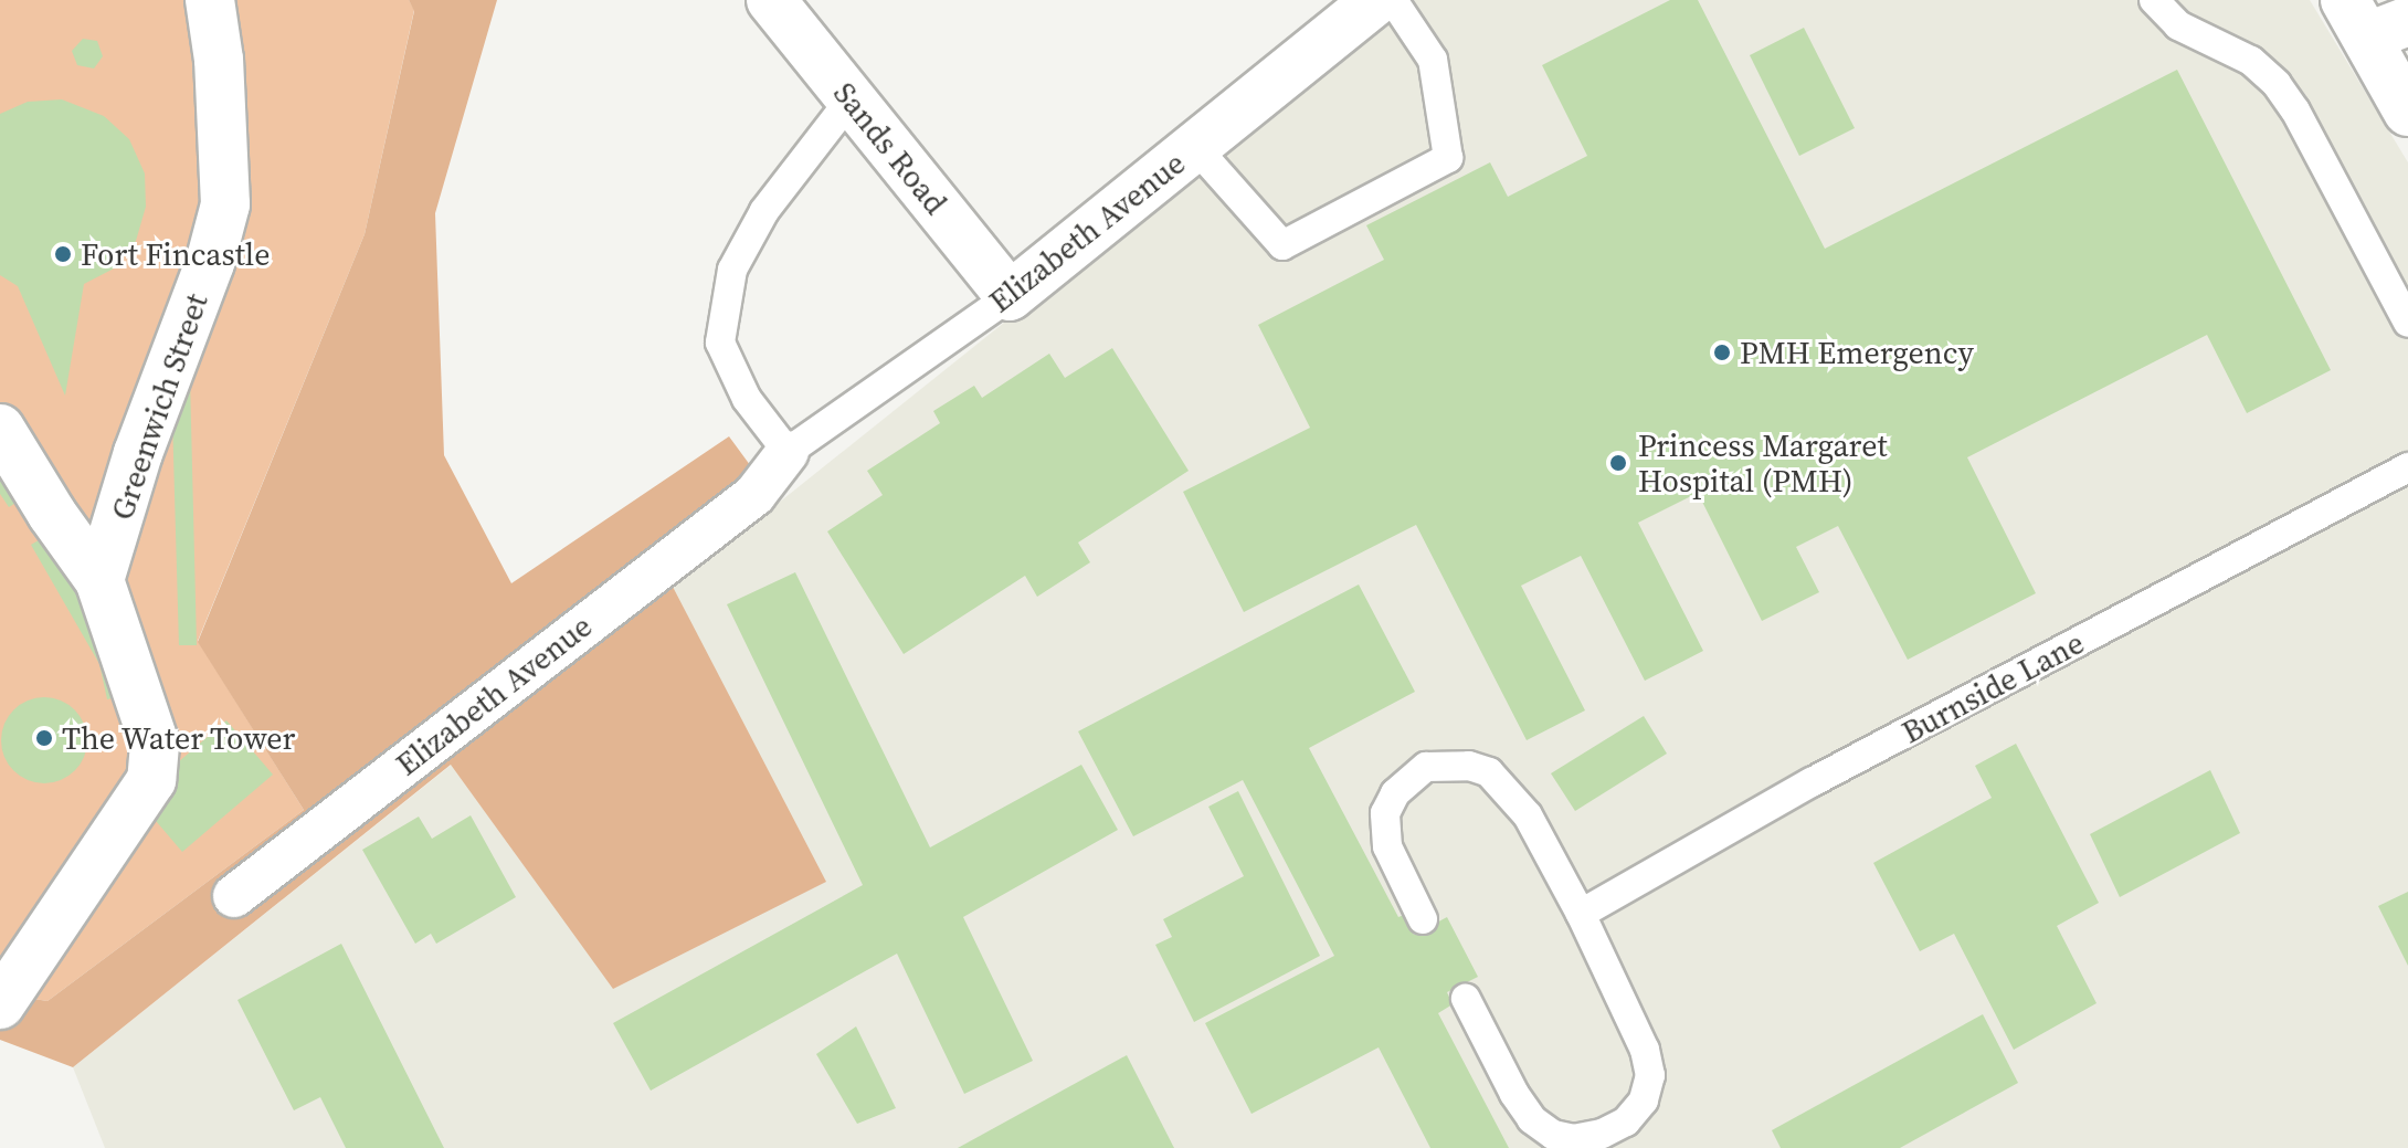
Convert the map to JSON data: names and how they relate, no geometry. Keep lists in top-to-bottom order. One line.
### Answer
{"streets":{"main road":["Sands Road","Elizabeth Avenue","Greenwich Street"],"lane":["Burnside Lane"]},"crossings":[["Sands Road","Elizabeth Avenue"]],"places":["Fort Fincastle","PMH Emergency","Princess Margaret Hospital (PMH)","The Water Tower"]}
